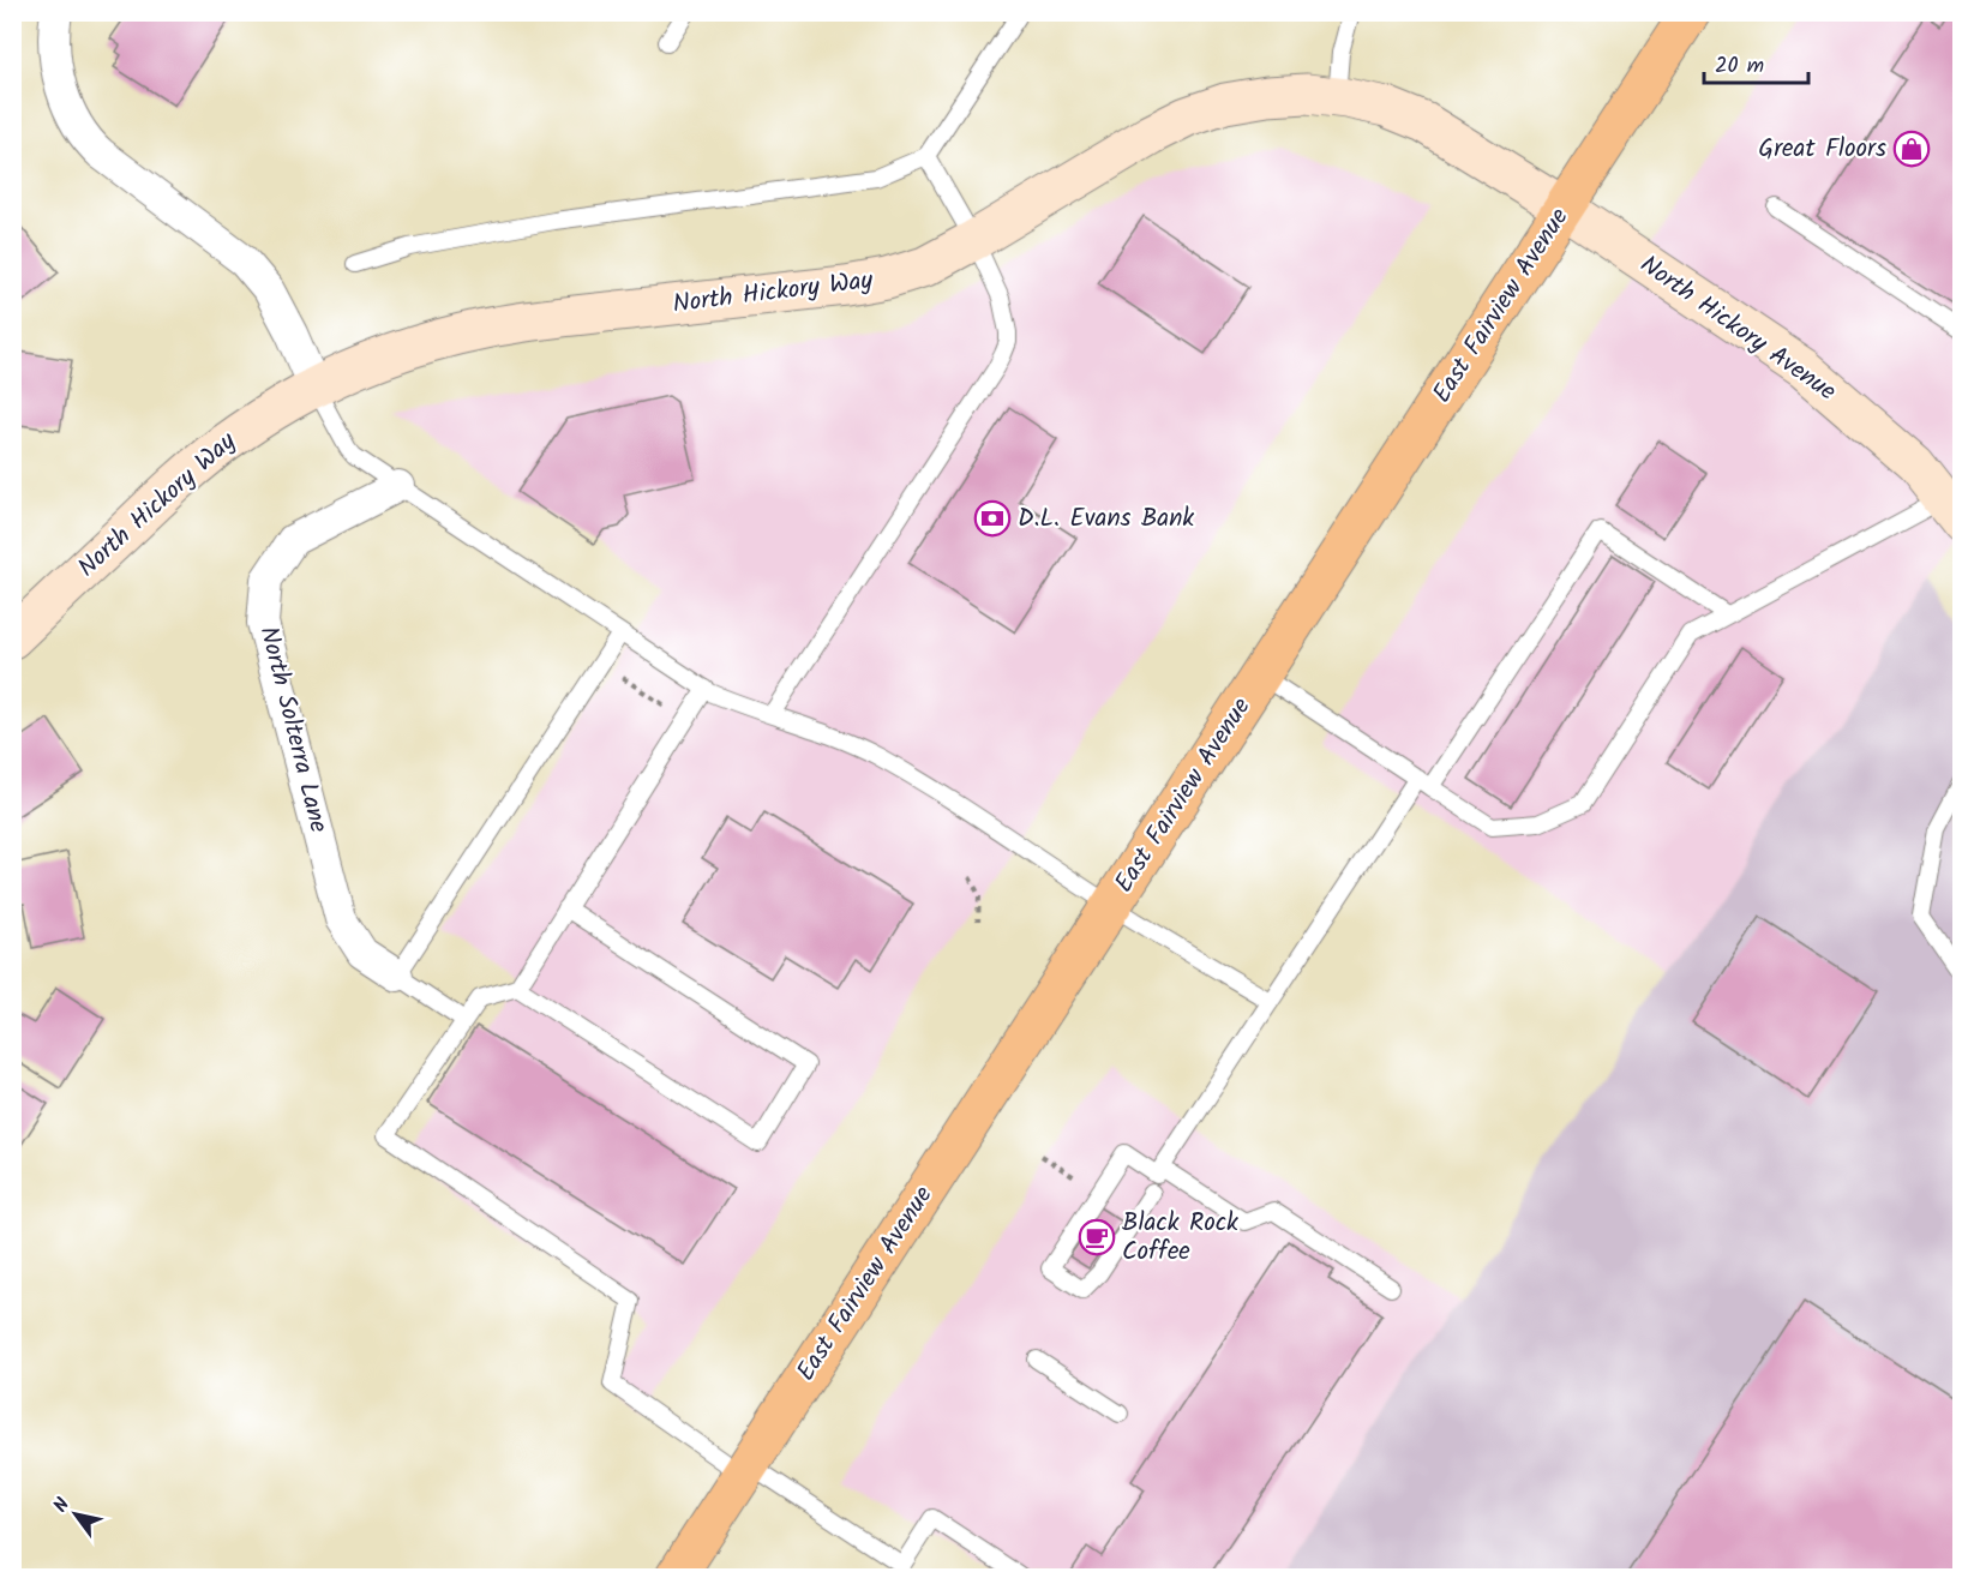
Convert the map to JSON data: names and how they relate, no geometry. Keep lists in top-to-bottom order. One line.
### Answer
{"streets":{"main road":["East Fairview Avenue"],"street":["North Hickory Way","North Hickory Avenue","North Solterra Lane"]},"crossings":[["North Hickory Way","East Fairview Avenue"],["North Hickory Way","North Hickory Avenue"],["East Fairview Avenue","North Hickory Avenue"]],"places":{"shop":["Great Floors"],"bank":["D.L. Evans Bank"],"cafe":["Black Rock Coffee"]},"scale_bar":"20 m","north":"top left"}
